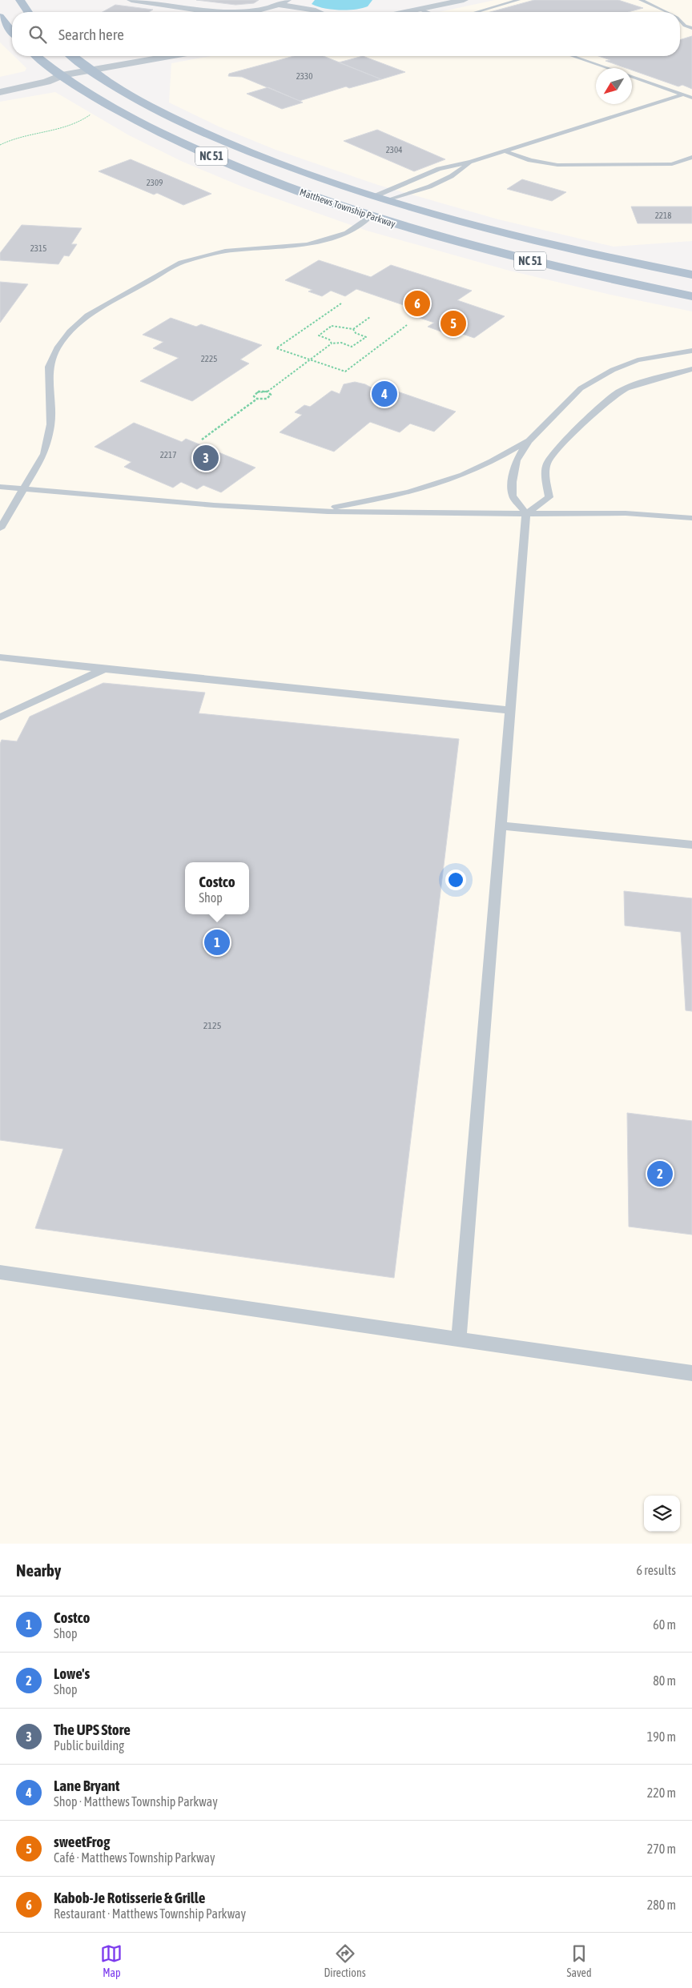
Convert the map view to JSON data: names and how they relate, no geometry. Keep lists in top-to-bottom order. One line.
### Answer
{"streets":{"main road":["NC 51","Matthews Township Parkway"]},"house_numbers":["2330","2304","2309","2218","2315","2225","2217","2125"],"north":"bottom left","page":{"search":"Search here","pins":["6","5","4","3","1","2"],"popup":["Costco","Shop"],"heading":["Nearby","6 results"],"list":[{"mark":"1","name":"Costco","note":"Shop","value":"60 m"},{"mark":"2","name":"Lowe's","note":"Shop","value":"80 m"},{"mark":"3","name":"The UPS Store","note":"Public building","value":"190 m"},{"mark":"4","name":"Lane Bryant","note":"Shop · Matthews Township Parkway","value":"220 m"},{"mark":"5","name":"sweetFrog","note":"Café · Matthews Township Parkway","value":"270 m"},{"mark":"6","name":"Kabob-Je Rotisserie & Grille","note":"Restaurant · Matthews Township Parkway","value":"280 m"}],"nav":["Map","Directions","Saved"]}}
